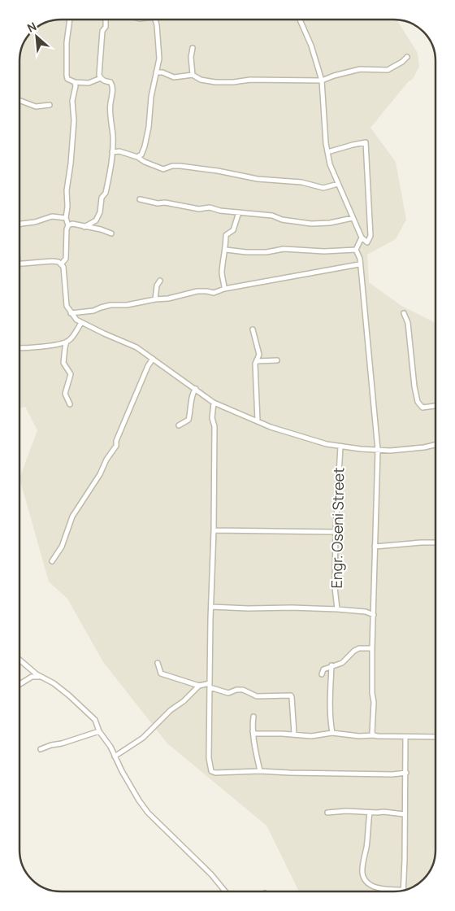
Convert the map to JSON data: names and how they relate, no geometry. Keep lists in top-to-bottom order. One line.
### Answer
{"streets":{"street":["Engr. Oseni Street"]},"north":"top left"}
